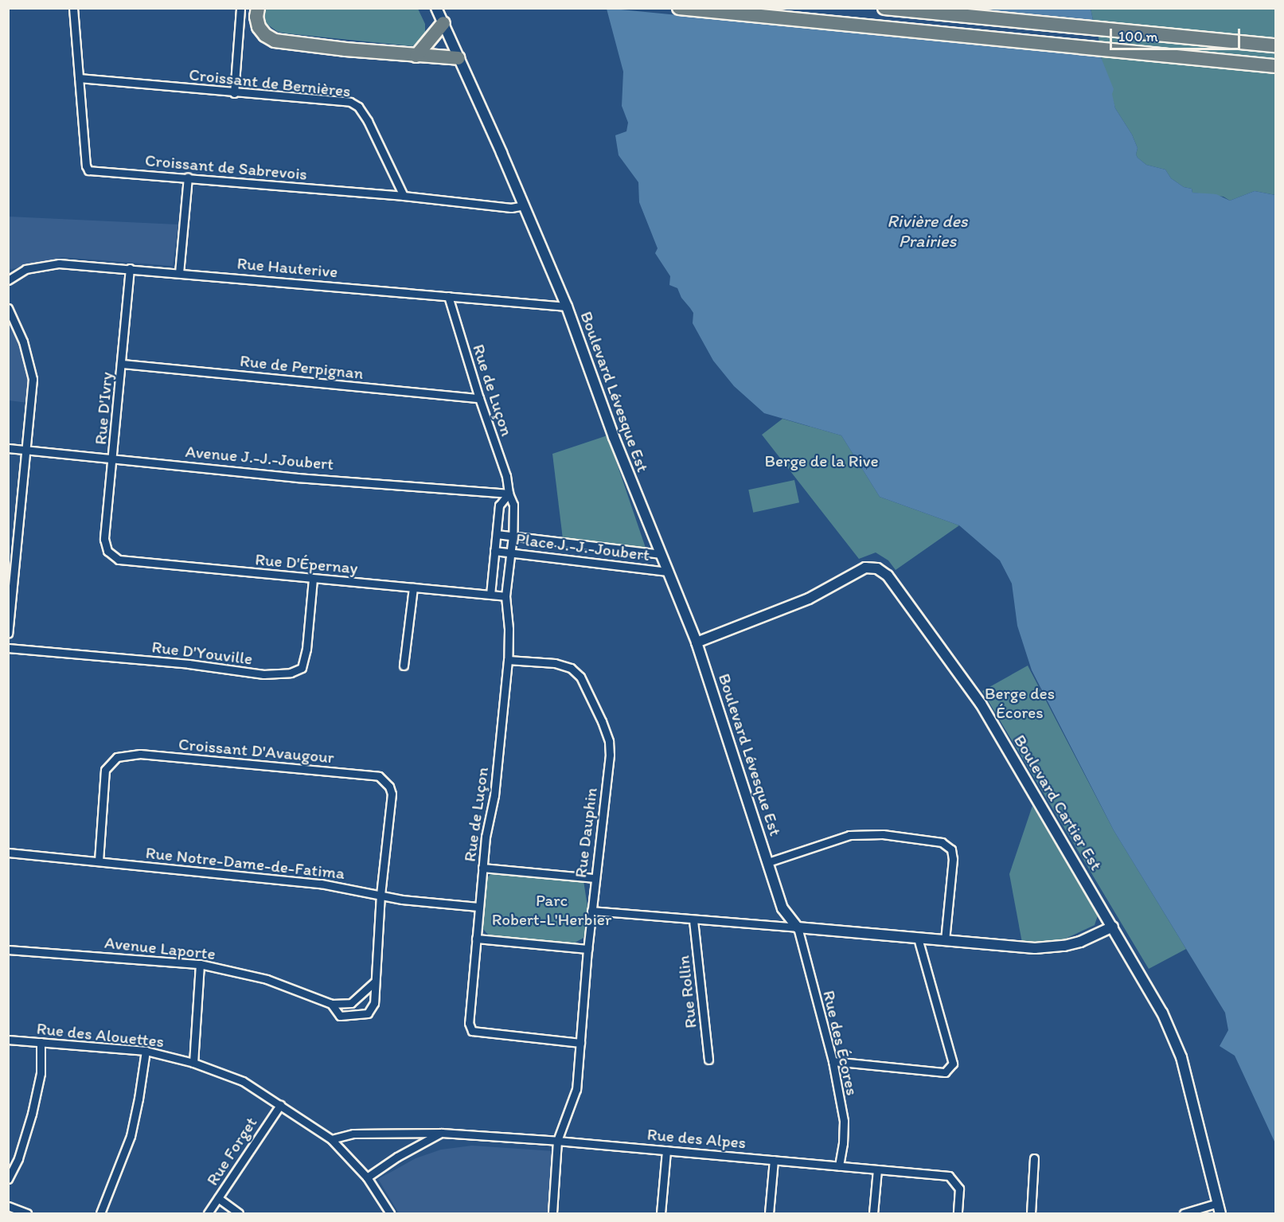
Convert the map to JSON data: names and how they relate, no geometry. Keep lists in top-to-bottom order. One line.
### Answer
{"streets":{"street":["Croissant de Bernières","Croissant de Sabrevois","Rue Hauterive","Rue de Perpignan","Rue de Luçon","Boulevard Lévesque Est","Rue D'Ivry","Avenue J.-J.-Joubert","Place J.-J.-Joubert","Rue D'Épernay","Rue D'Youville","Croissant D'Avaugour","Boulevard Cartier Est","Rue Dauphin","Rue Notre-Dame-de-Fatima","Avenue Laporte","Rue Rollin","Rue des Alouettes","Rue des Écores","Rue des Alpes","Rue Forget"]},"crossings":[["Croissant de Bernières","Croissant de Sabrevois"],["Croissant de Sabrevois","Boulevard Lévesque Est"],["Rue Hauterive","Rue de Luçon"],["Rue Hauterive","Boulevard Lévesque Est"],["Rue Hauterive","Rue D'Ivry"],["Rue de Perpignan","Rue de Luçon"],["Rue de Perpignan","Rue D'Ivry"],["Rue de Luçon","Avenue J.-J.-Joubert"],["Rue de Luçon","Place J.-J.-Joubert"],["Rue de Luçon","Rue D'Épernay"],["Rue de Luçon","Rue Dauphin"],["Rue de Luçon","Rue Notre-Dame-de-Fatima"],["Boulevard Lévesque Est","Place J.-J.-Joubert"],["Boulevard Lévesque Est","Boulevard Cartier Est"],["Boulevard Lévesque Est","Rue des Écores"],["Rue D'Ivry","Avenue J.-J.-Joubert"],["Rue D'Ivry","Rue D'Épernay"],["Rue D'Épernay","Rue D'Youville"],["Croissant D'Avaugour","Rue Notre-Dame-de-Fatima"],["Croissant D'Avaugour","Avenue Laporte"],["Rue Dauphin","Rue des Alpes"],["Rue Notre-Dame-de-Fatima","Avenue Laporte"],["Rue des Alouettes","Rue des Alpes"],["Rue des Alouettes","Rue Forget"],["Rue des Écores","Rue des Alpes"]],"water":["Rivière des Prairies"],"parks":["Berge de la Rive","Berge des Écores","Parc Robert-L'Herbier"],"scale_bar":"100 m"}
